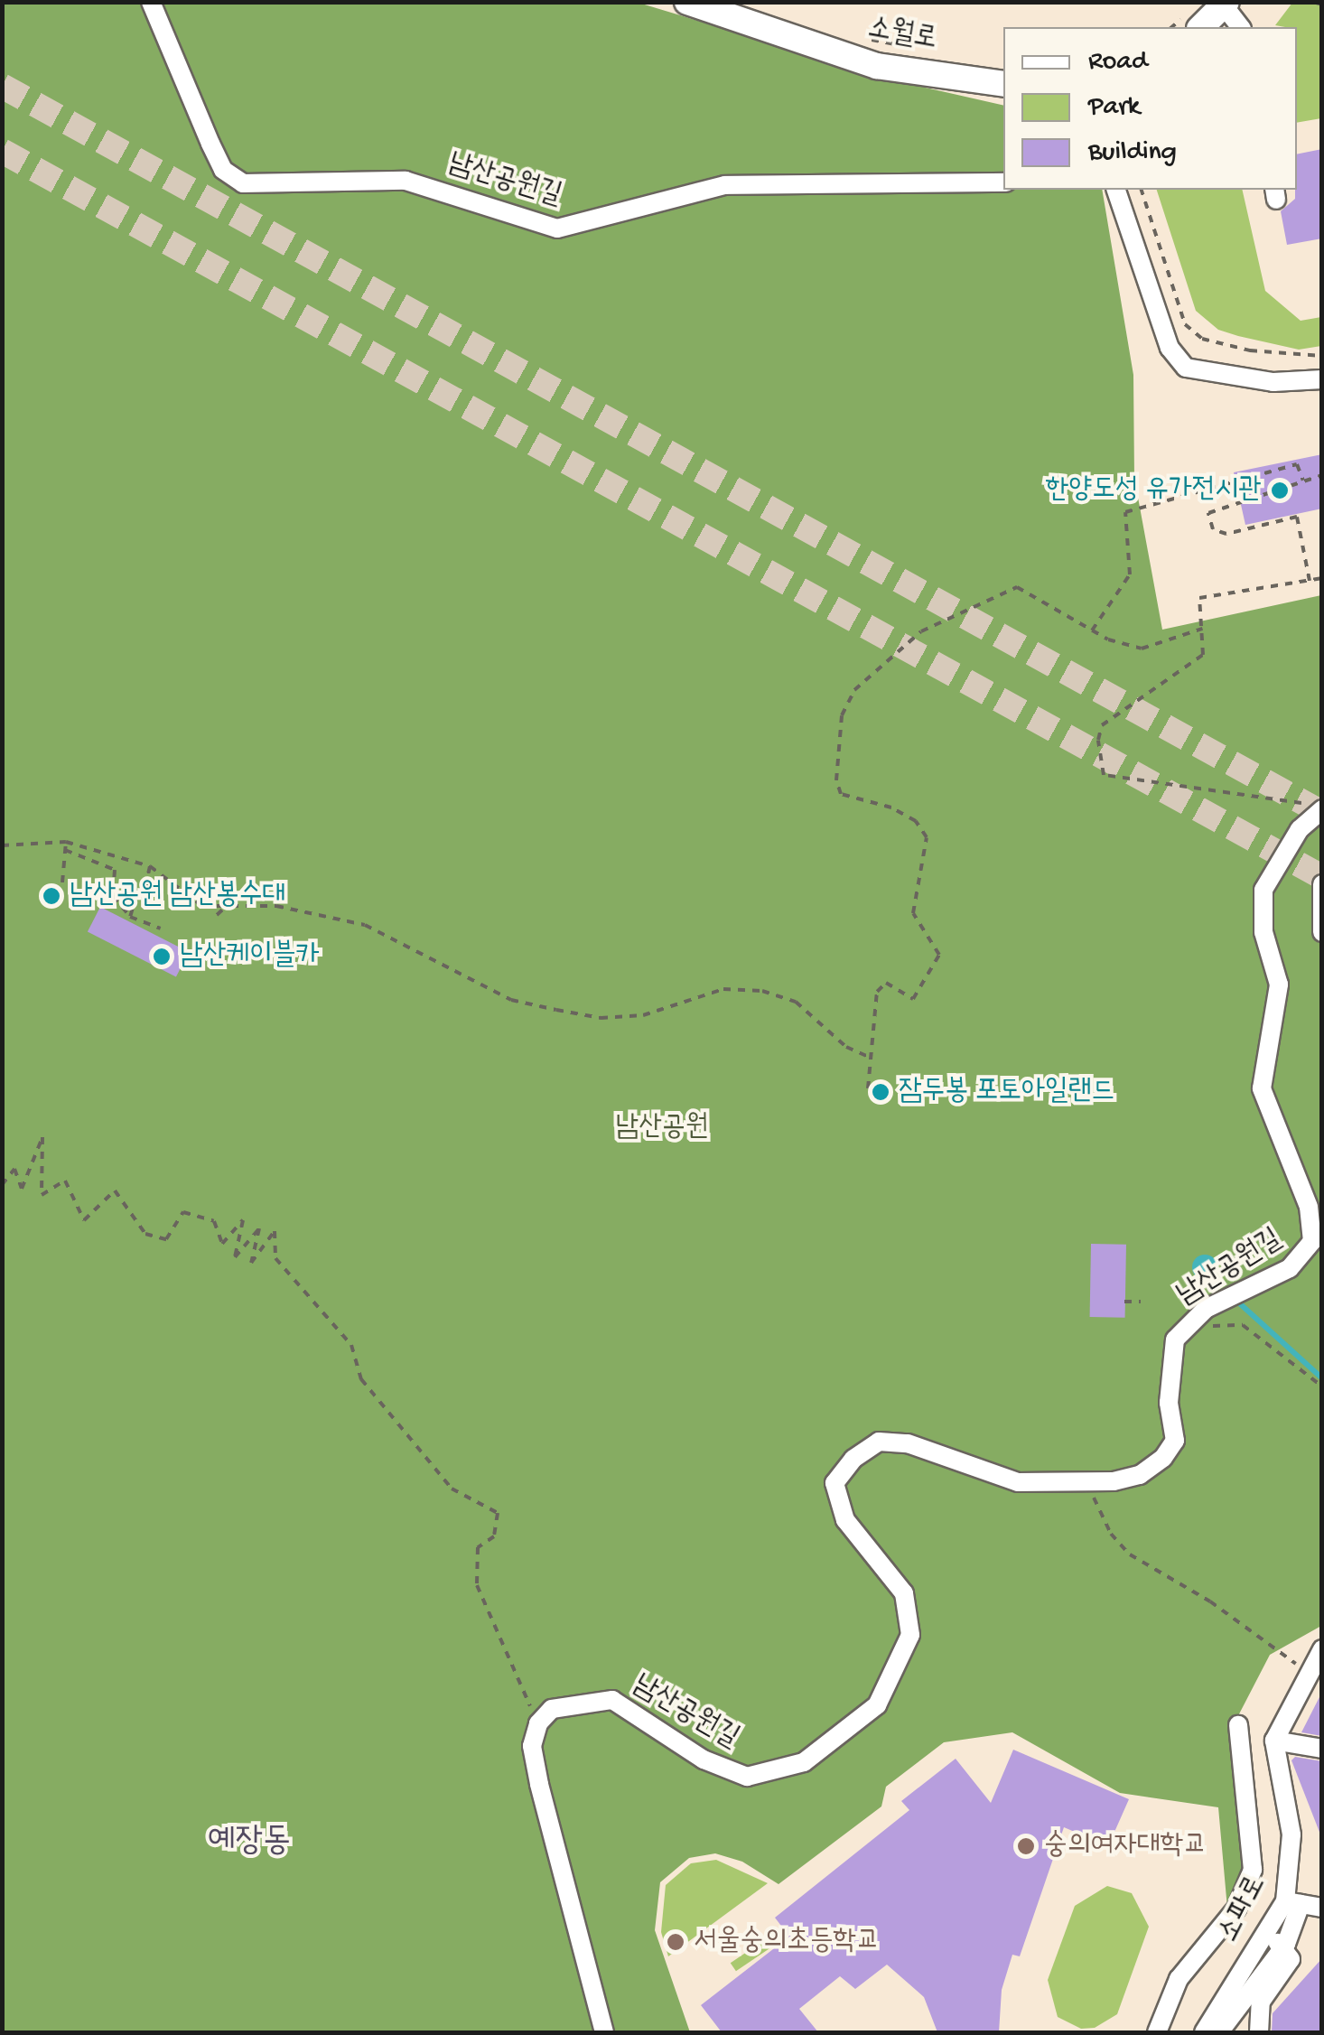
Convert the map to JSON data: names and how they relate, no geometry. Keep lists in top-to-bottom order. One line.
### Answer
{"streets":{"main road":["소월로"],"street":["남산공원길","소파로"]},"districts":["예장동"],"parks":["남산공원"],"places":["한양도성 유가전시관","남산공원 남산봉수대","남산케이블카","잠두봉 포토아일랜드","숭의여자대학교","서울숭의초등학교"],"legend":["Road","Park","Building"]}
